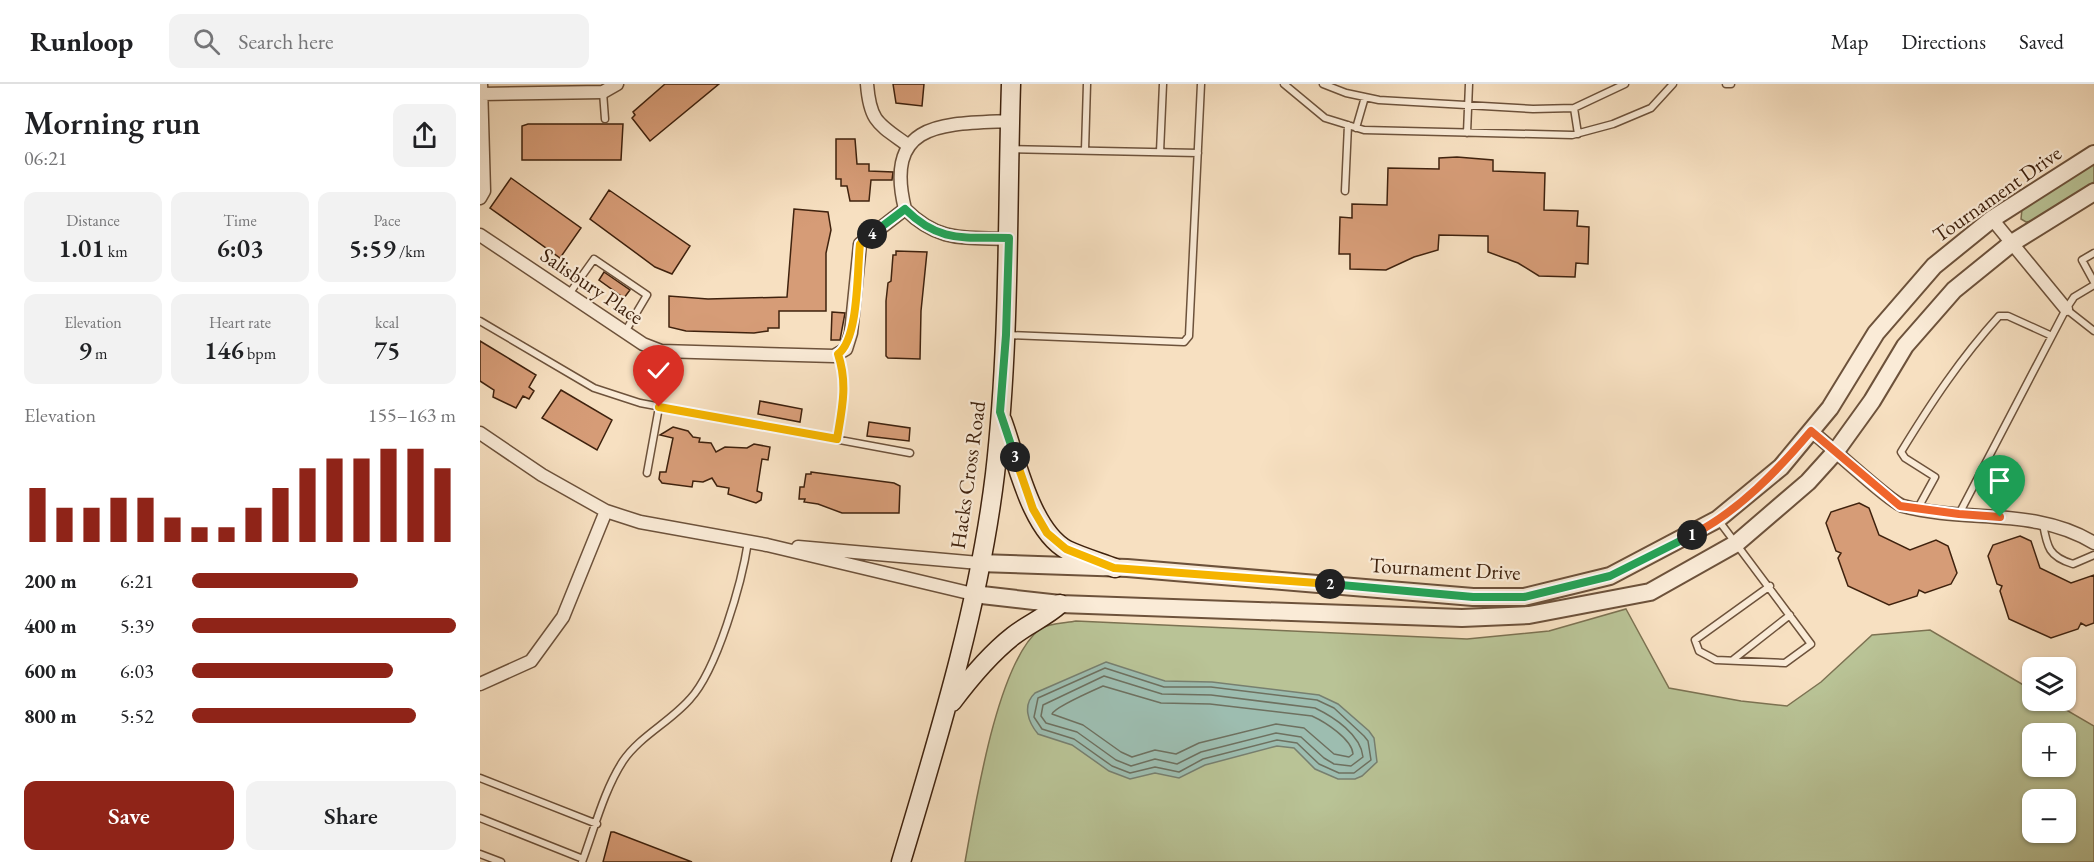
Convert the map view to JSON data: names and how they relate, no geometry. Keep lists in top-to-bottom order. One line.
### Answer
{"streets":{"main road":["Hacks Cross Road"],"street":["Tournament Drive","Salisbury Place"]},"crossings":[["Tournament Drive","Hacks Cross Road"]],"page":{"header":"Runloop","search":"Search here","nav":["Map","Directions","Saved"],"heading":["Morning run","06:21"],"stats":[["Distance","1.01 km"],["Time","6:03"],["Pace","5:59 /km"],["Elevation","9 m"],["Heart rate","146 bpm"],["kcal","75"]],"pins":["4","3","1","2"],"chart":["Elevation","155–163 m"],"list":[{"name":"200 m","note":"6:21"},{"name":"400 m","note":"5:39"},{"name":"600 m","note":"6:03"},{"name":"800 m","note":"5:52"}],"map_buttons":["+","−"],"buttons":["Save","Share"]}}
